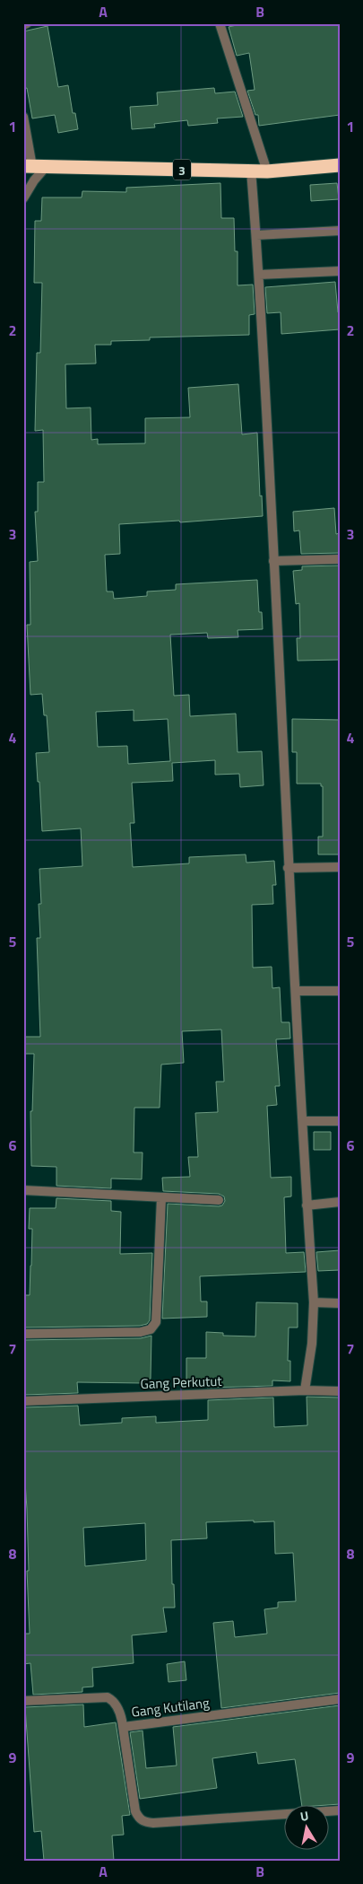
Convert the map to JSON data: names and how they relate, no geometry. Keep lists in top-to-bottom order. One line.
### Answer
{"streets":{"highway":["3"],"street":["Gang Perkutut","Gang Kutilang"]},"north":"top","grid":{"columns":["A","B"],"rows":["1","2","3","4","5","6","7","8","9"]}}
